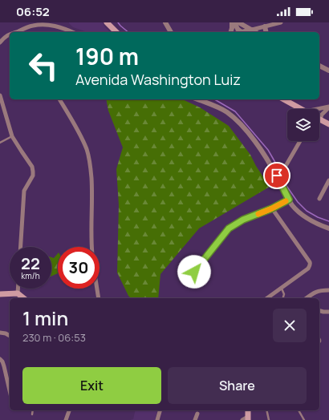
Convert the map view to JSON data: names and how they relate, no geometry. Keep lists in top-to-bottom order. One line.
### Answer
{"page":{"status":"06:52","turn":["190 m","Avenida Washington Luiz"],"speed":"22 km/h","limit":"30","heading":["1 min","230 m · 06:53"],"buttons":["Exit","Share"]}}
